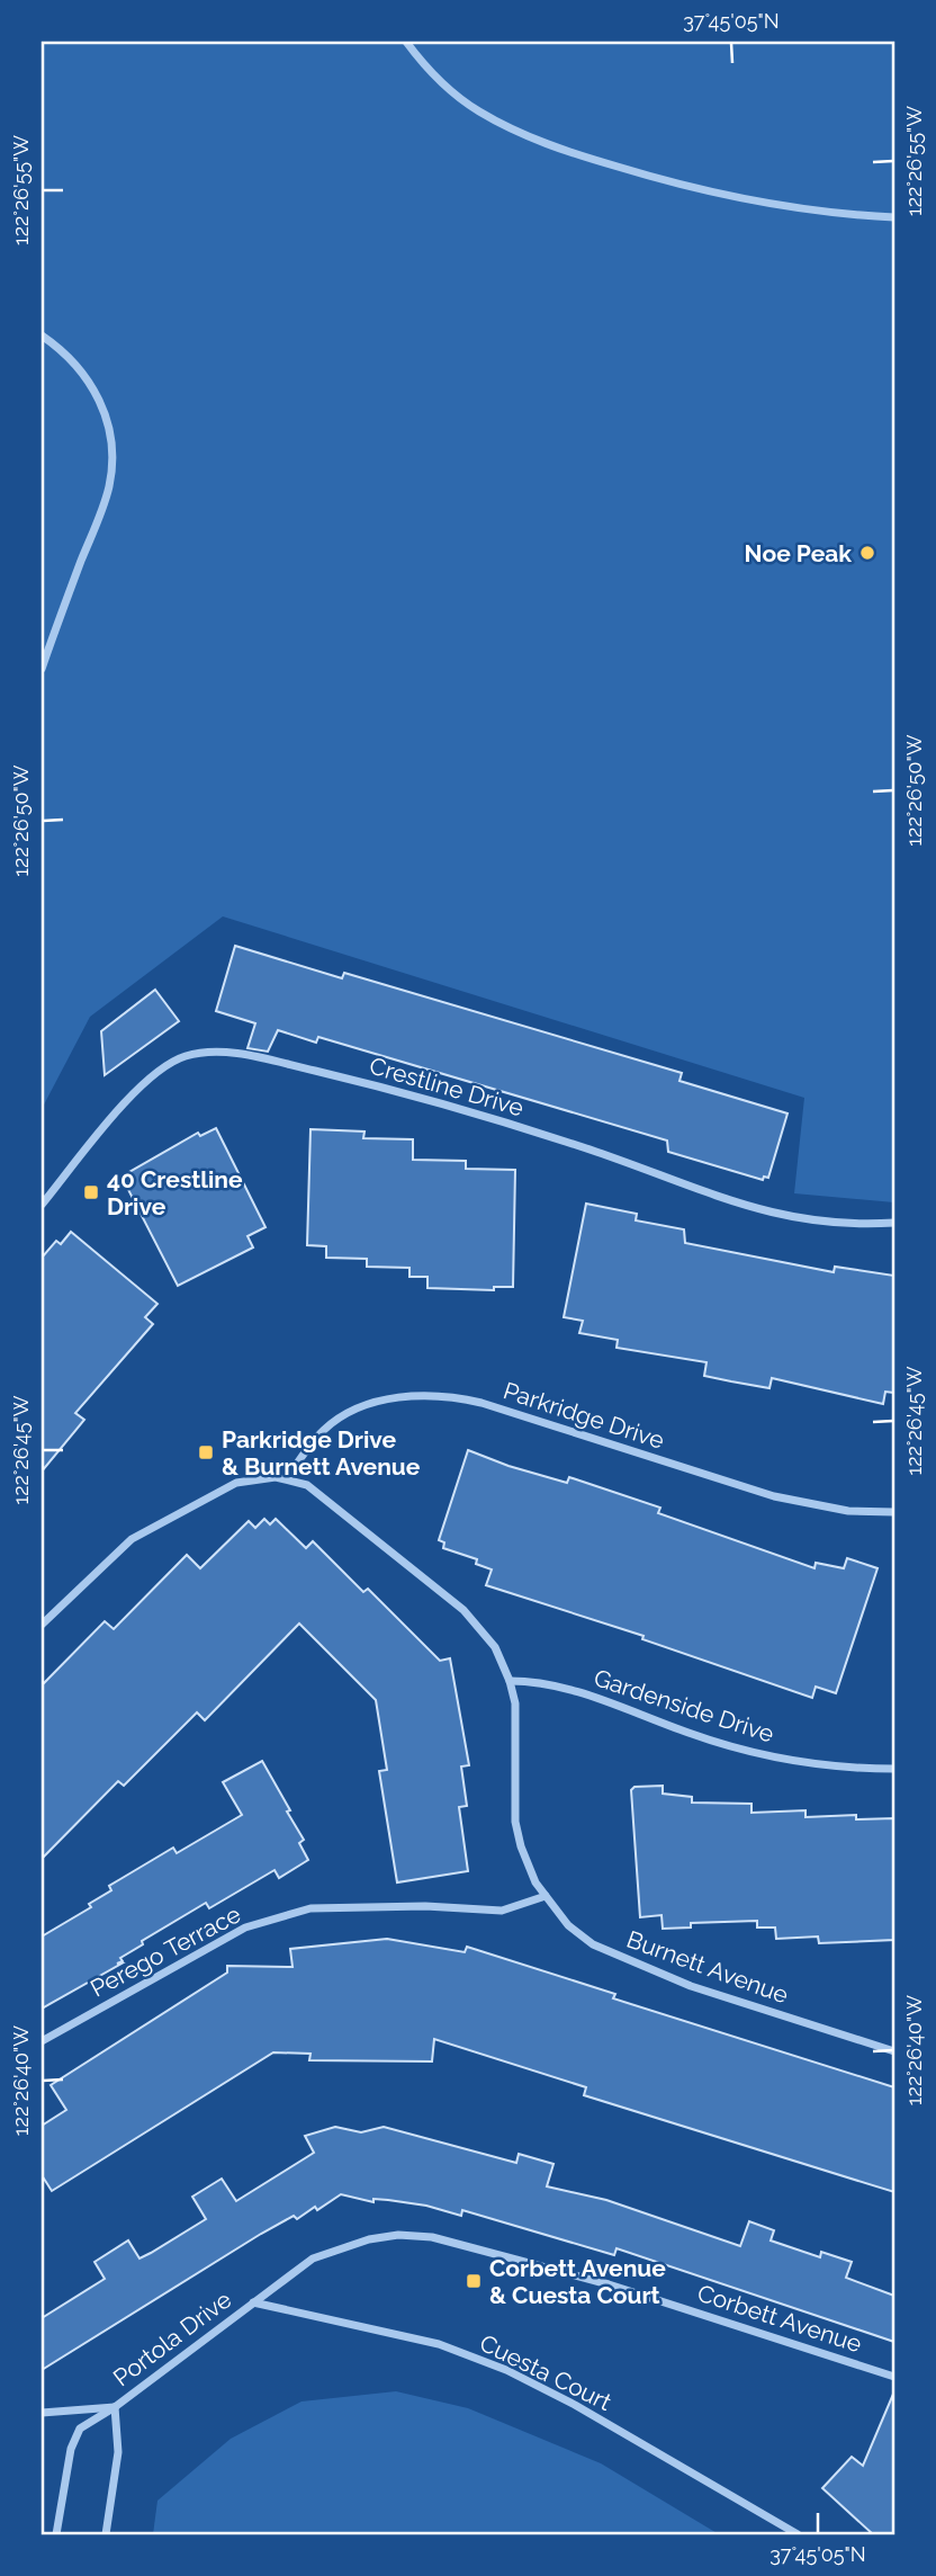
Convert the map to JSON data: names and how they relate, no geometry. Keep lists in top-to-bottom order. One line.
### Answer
{"streets":{"street":["Crestline Drive","Parkridge Drive","Gardenside Drive","Perego Terrace","Burnett Avenue","Corbett Avenue","Portola Drive","Cuesta Court"]},"crossings":[["Parkridge Drive","Burnett Avenue"],["Gardenside Drive","Burnett Avenue"],["Perego Terrace","Burnett Avenue"],["Corbett Avenue","Portola Drive"],["Corbett Avenue","Cuesta Court"],["Portola Drive","Cuesta Court"]],"places":{"other":["Noe Peak"],"transit":["40 Crestline Drive","Parkridge Drive & Burnett Avenue","Corbett Avenue & Cuesta Court"]},"coordinates":["37°45'05\"N","122°26'55\"W","122°26'50\"W","122°26'45\"W","122°26'40\"W"]}
